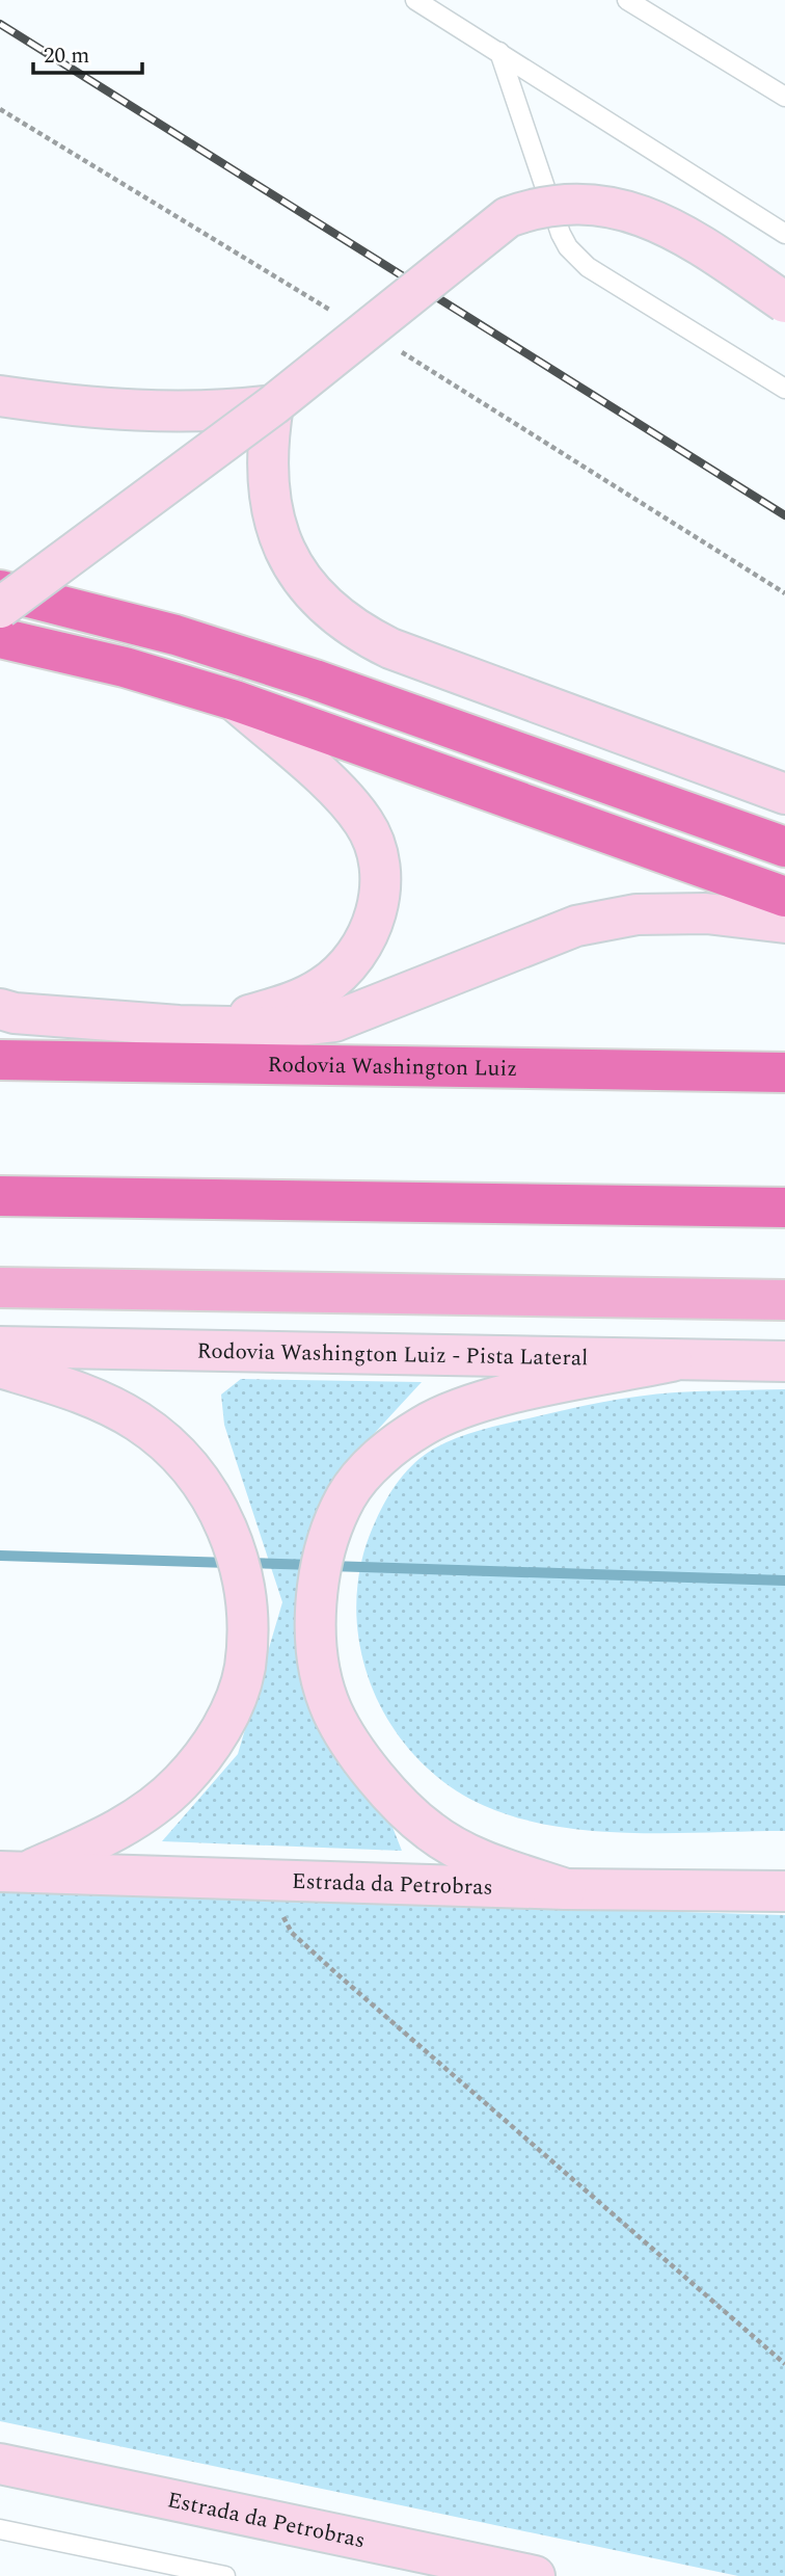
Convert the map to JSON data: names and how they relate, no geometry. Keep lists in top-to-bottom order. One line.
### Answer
{"streets":{"highway":["Rodovia Washington Luiz"],"main road":["Rodovia Washington Luiz - Pista Lateral","Estrada da Petrobras"]},"scale_bar":"20 m"}
